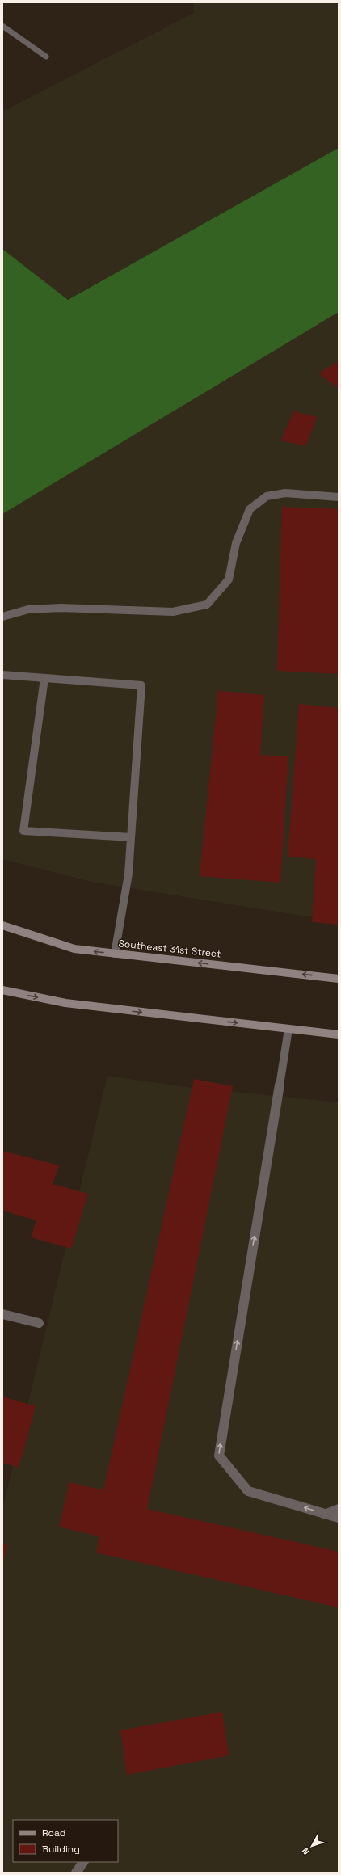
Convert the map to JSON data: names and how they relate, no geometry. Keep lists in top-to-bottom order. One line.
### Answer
{"streets":{"main road":["Southeast 31st Street"]},"legend":["Road","Building"],"north":"bottom left"}
